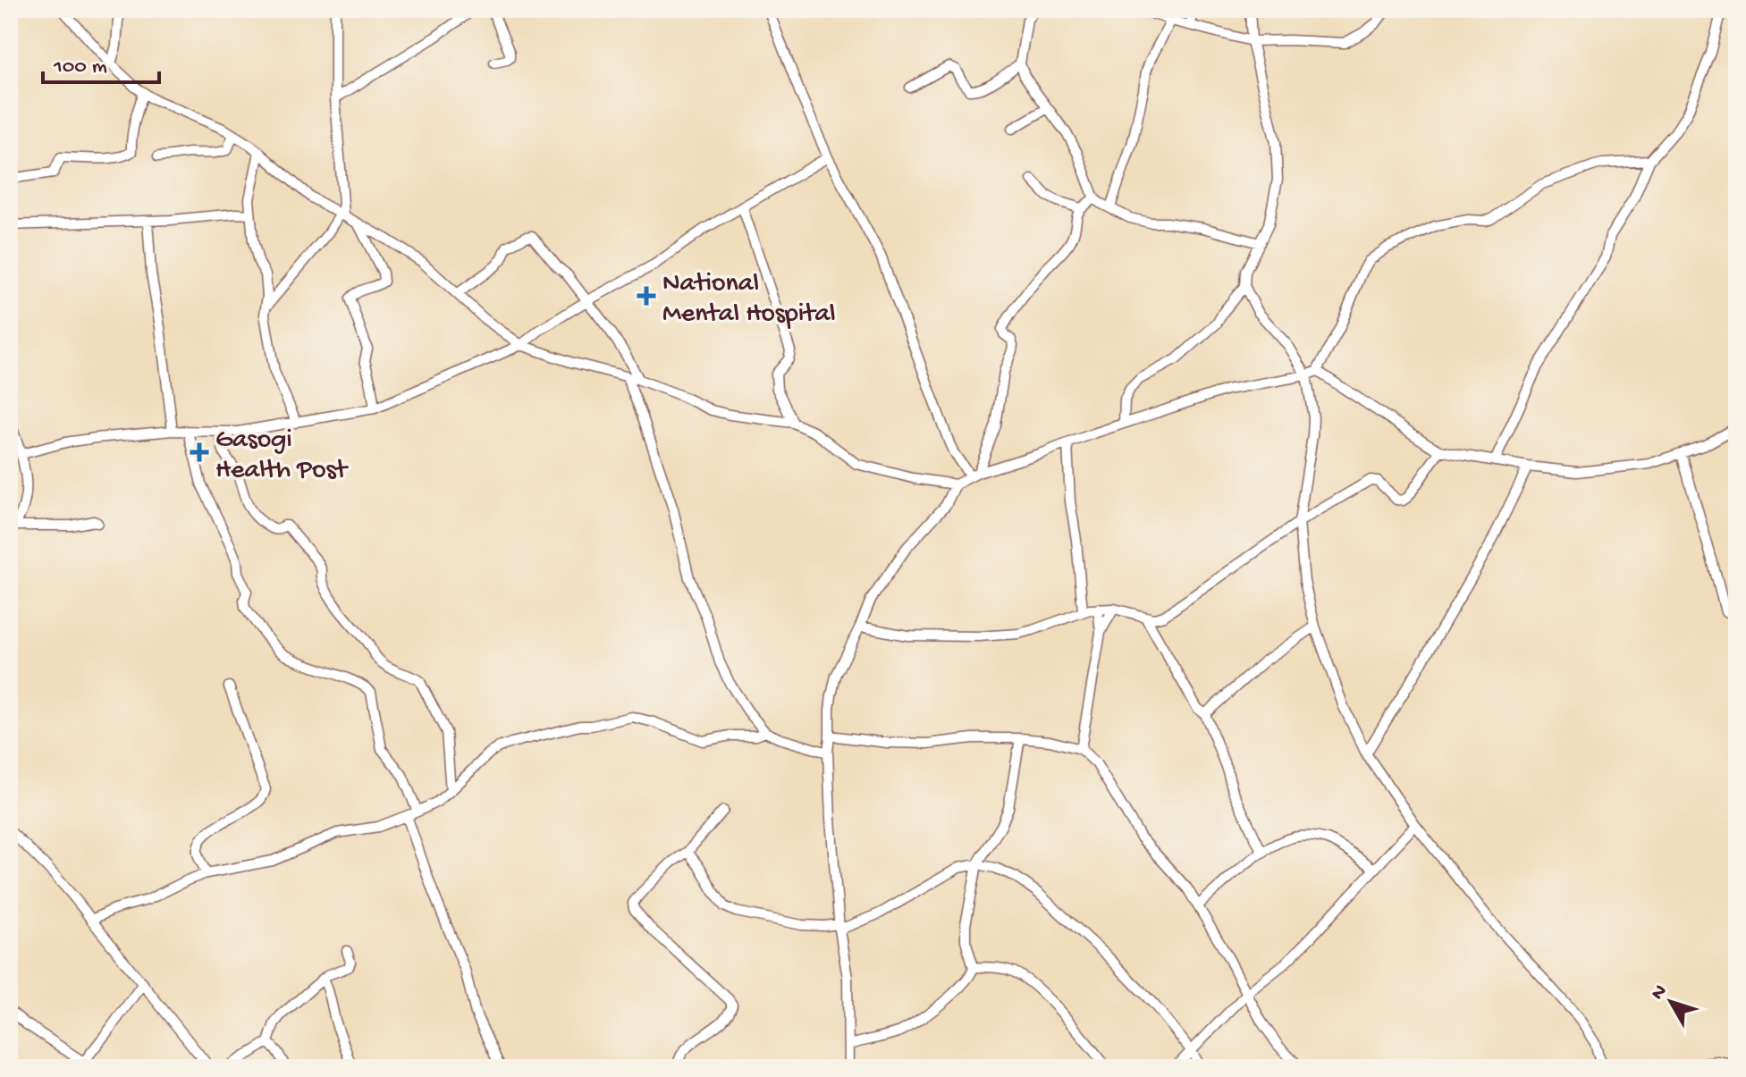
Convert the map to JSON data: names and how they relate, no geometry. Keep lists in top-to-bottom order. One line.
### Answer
{"places":{"health":["National Mental Hospital","Gasogi Health Post"]},"scale_bar":"100 m","north":"top left"}
